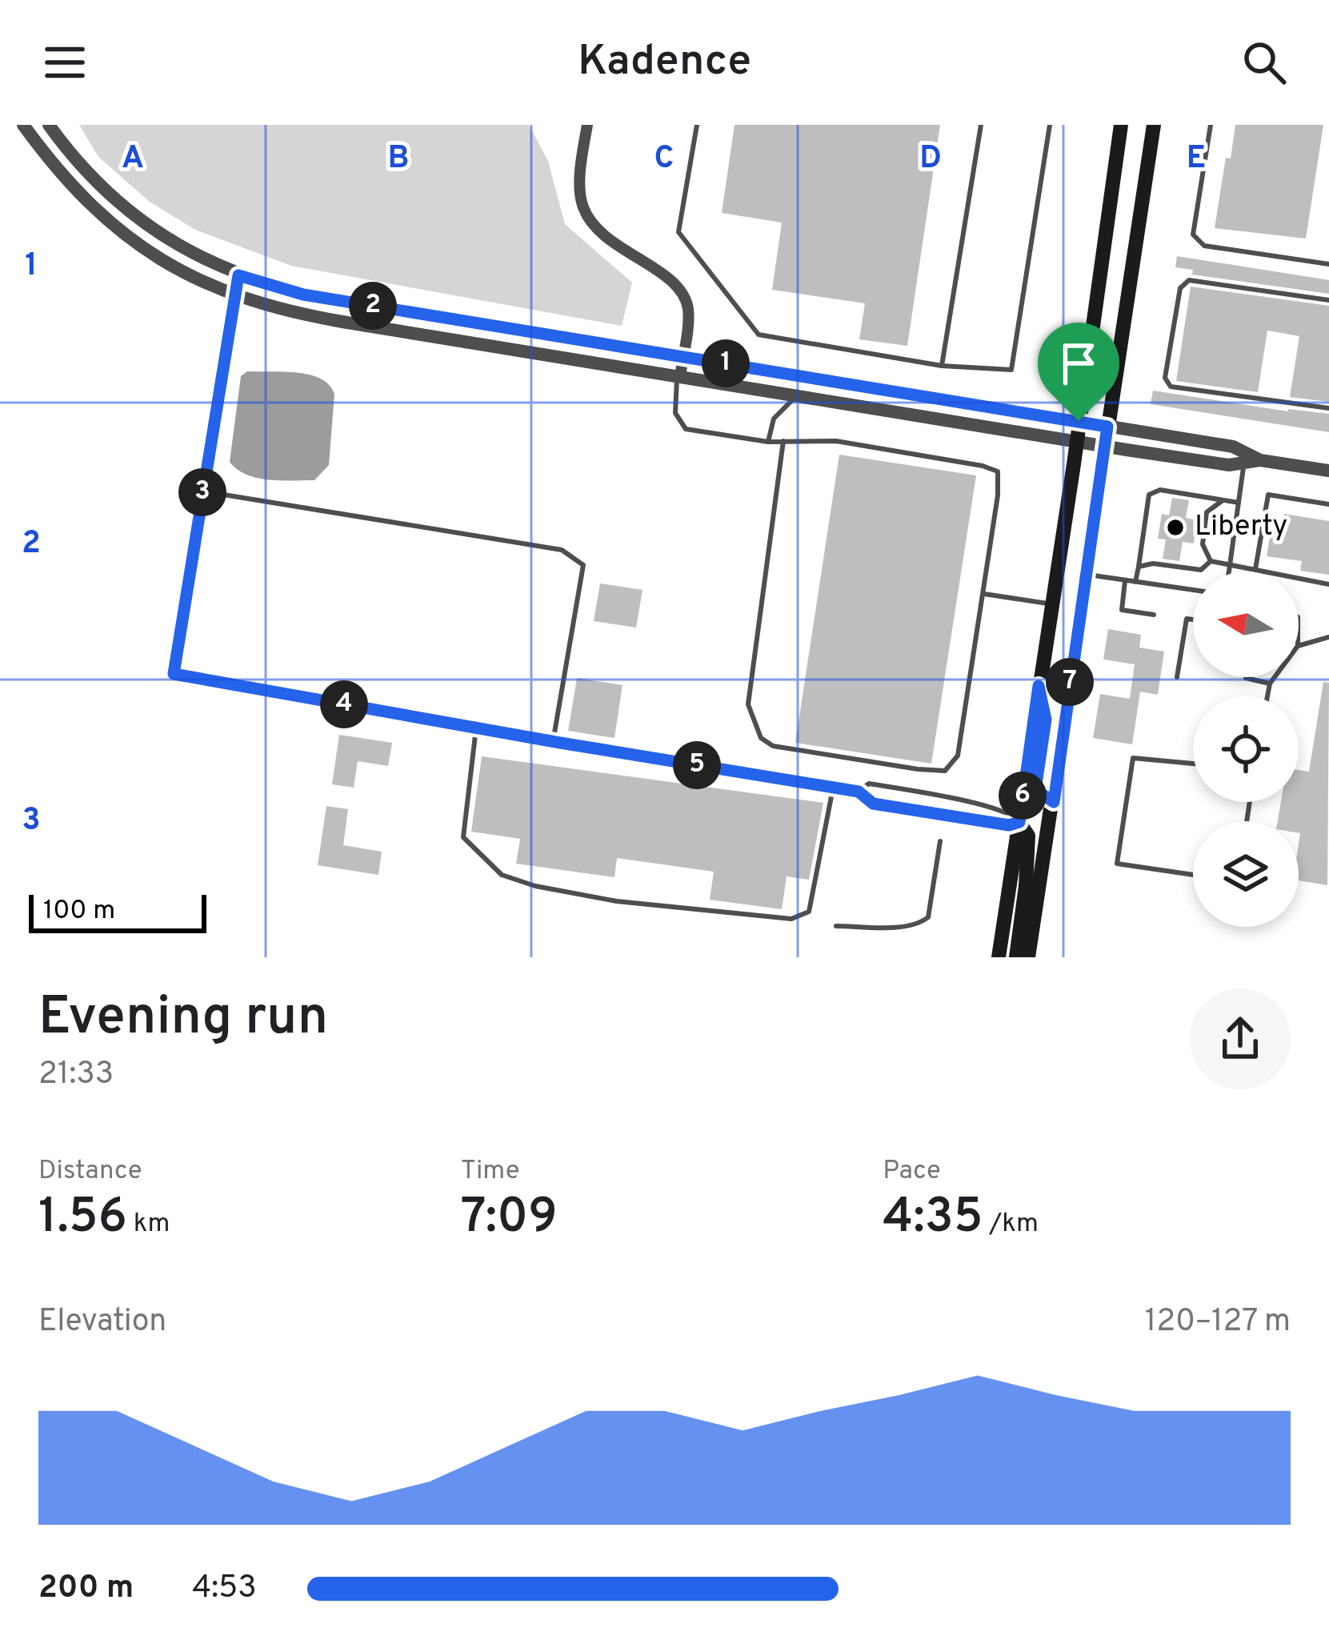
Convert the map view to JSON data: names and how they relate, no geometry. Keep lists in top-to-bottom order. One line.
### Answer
{"places":["Liberty"],"scale_bar":"100 m","north":"left","page":{"header":"Kadence","pins":["2","1","3","7","4","5","6"],"scale":"100 m","heading":["Evening run","21:33"],"stats":[["Distance","1.56 km"],["Time","7:09"],["Pace","4:35 /km"]],"chart":["Elevation","120–127 m"],"list":[{"name":"200 m","note":"4:53"}]},"grid":{"columns":["A","B","C","D","E"],"rows":["1","2","3"]}}
